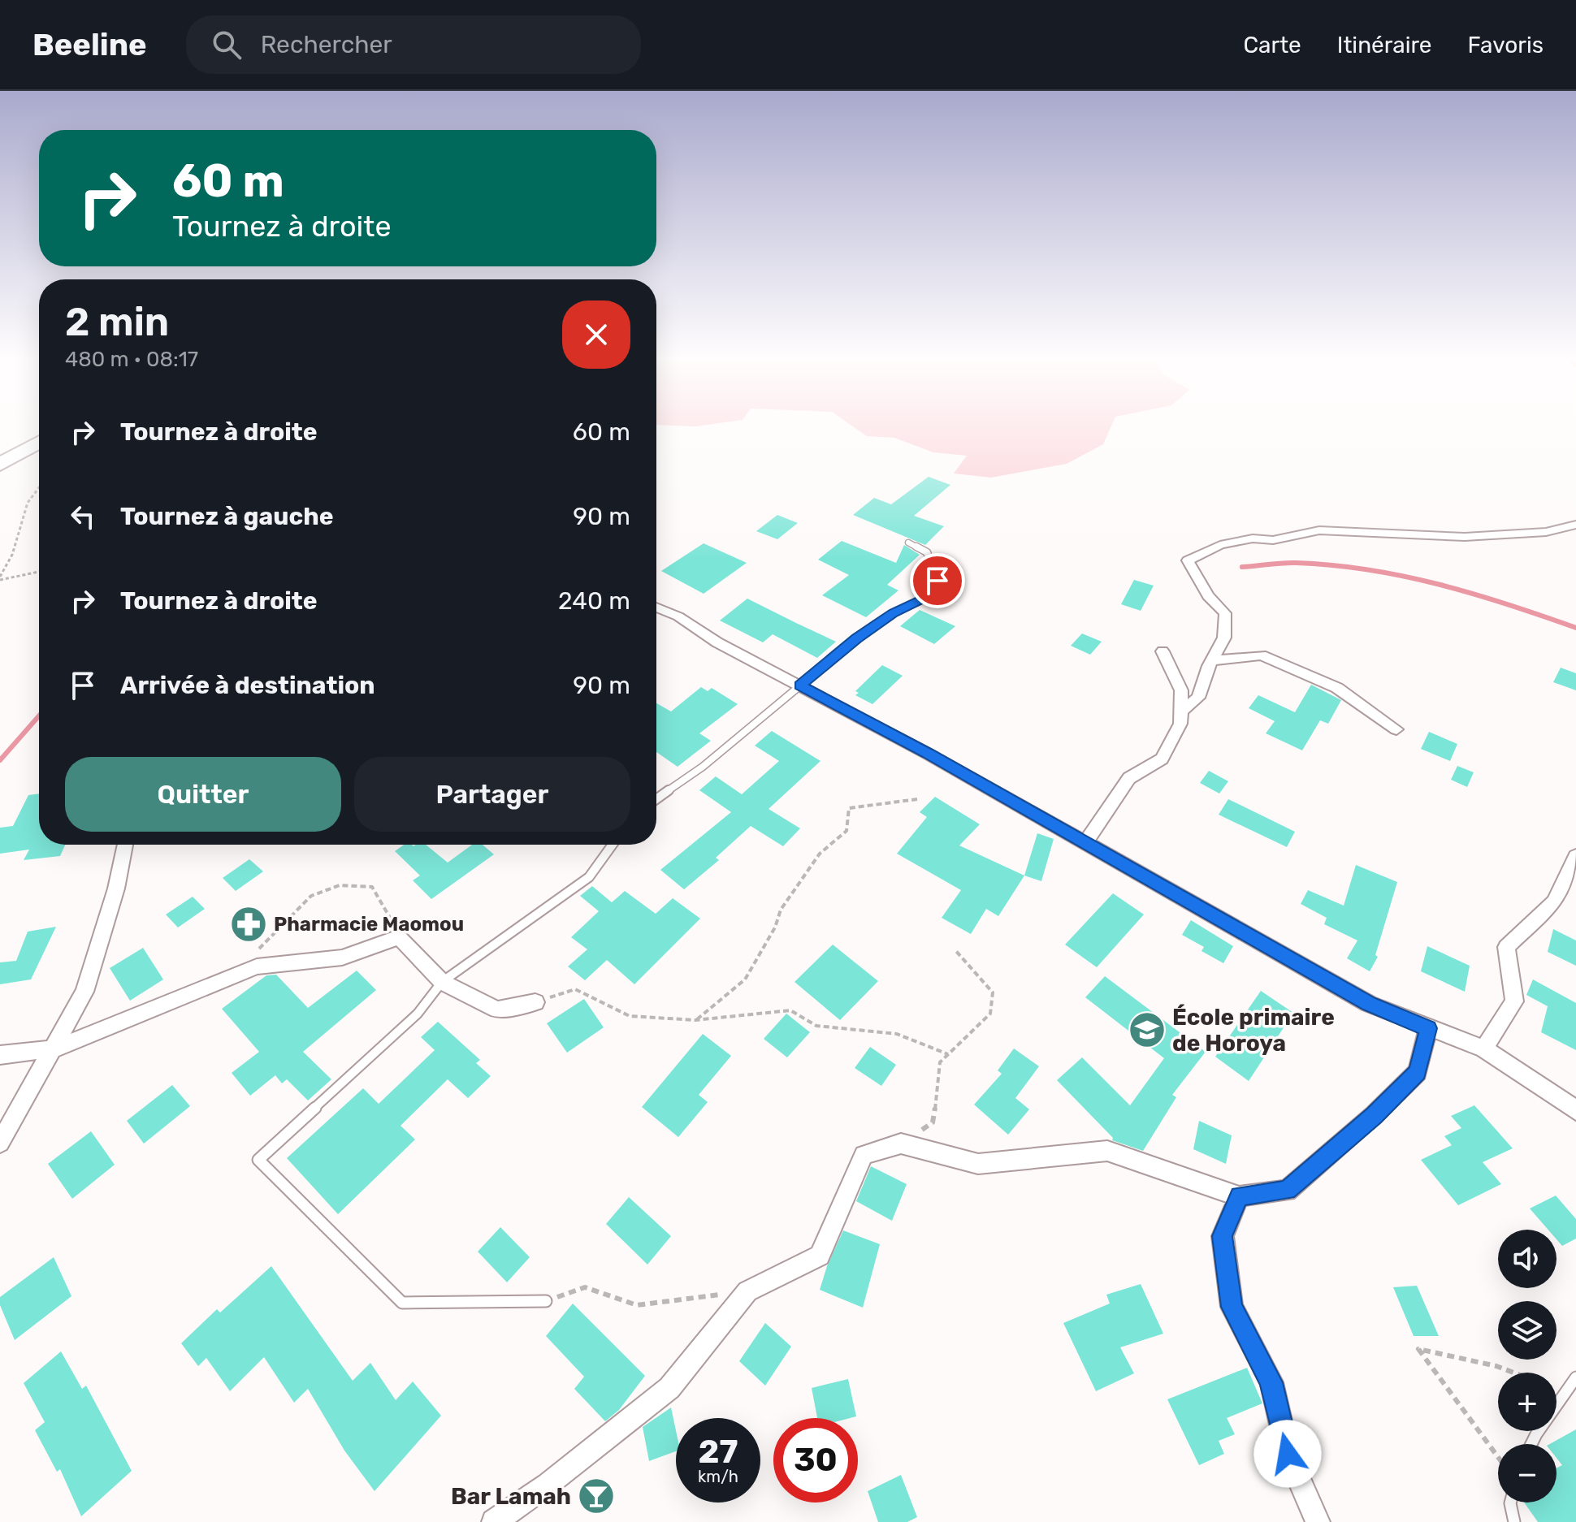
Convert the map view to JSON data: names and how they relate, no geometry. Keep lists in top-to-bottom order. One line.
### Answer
{"places":{"pharmacy":["Pharmacie Maomou"],"school or university":["École primaire de Horoya"],"bar":["Bar Lamah"]},"page":{"header":"Beeline","search":"Rechercher","nav":["Carte","Itinéraire","Favoris"],"turn":["60 m","Tournez à droite"],"heading":["2 min","480 m · 08:17"],"list":[{"name":"Tournez à droite","value":"60 m"},{"name":"Tournez à gauche","value":"90 m"},{"name":"Tournez à droite","value":"240 m"},{"name":"Arrivée à destination","value":"90 m"}],"buttons":["Quitter","Partager"],"map_buttons":["+","−"],"speed":"27 km/h","limit":"30"}}
